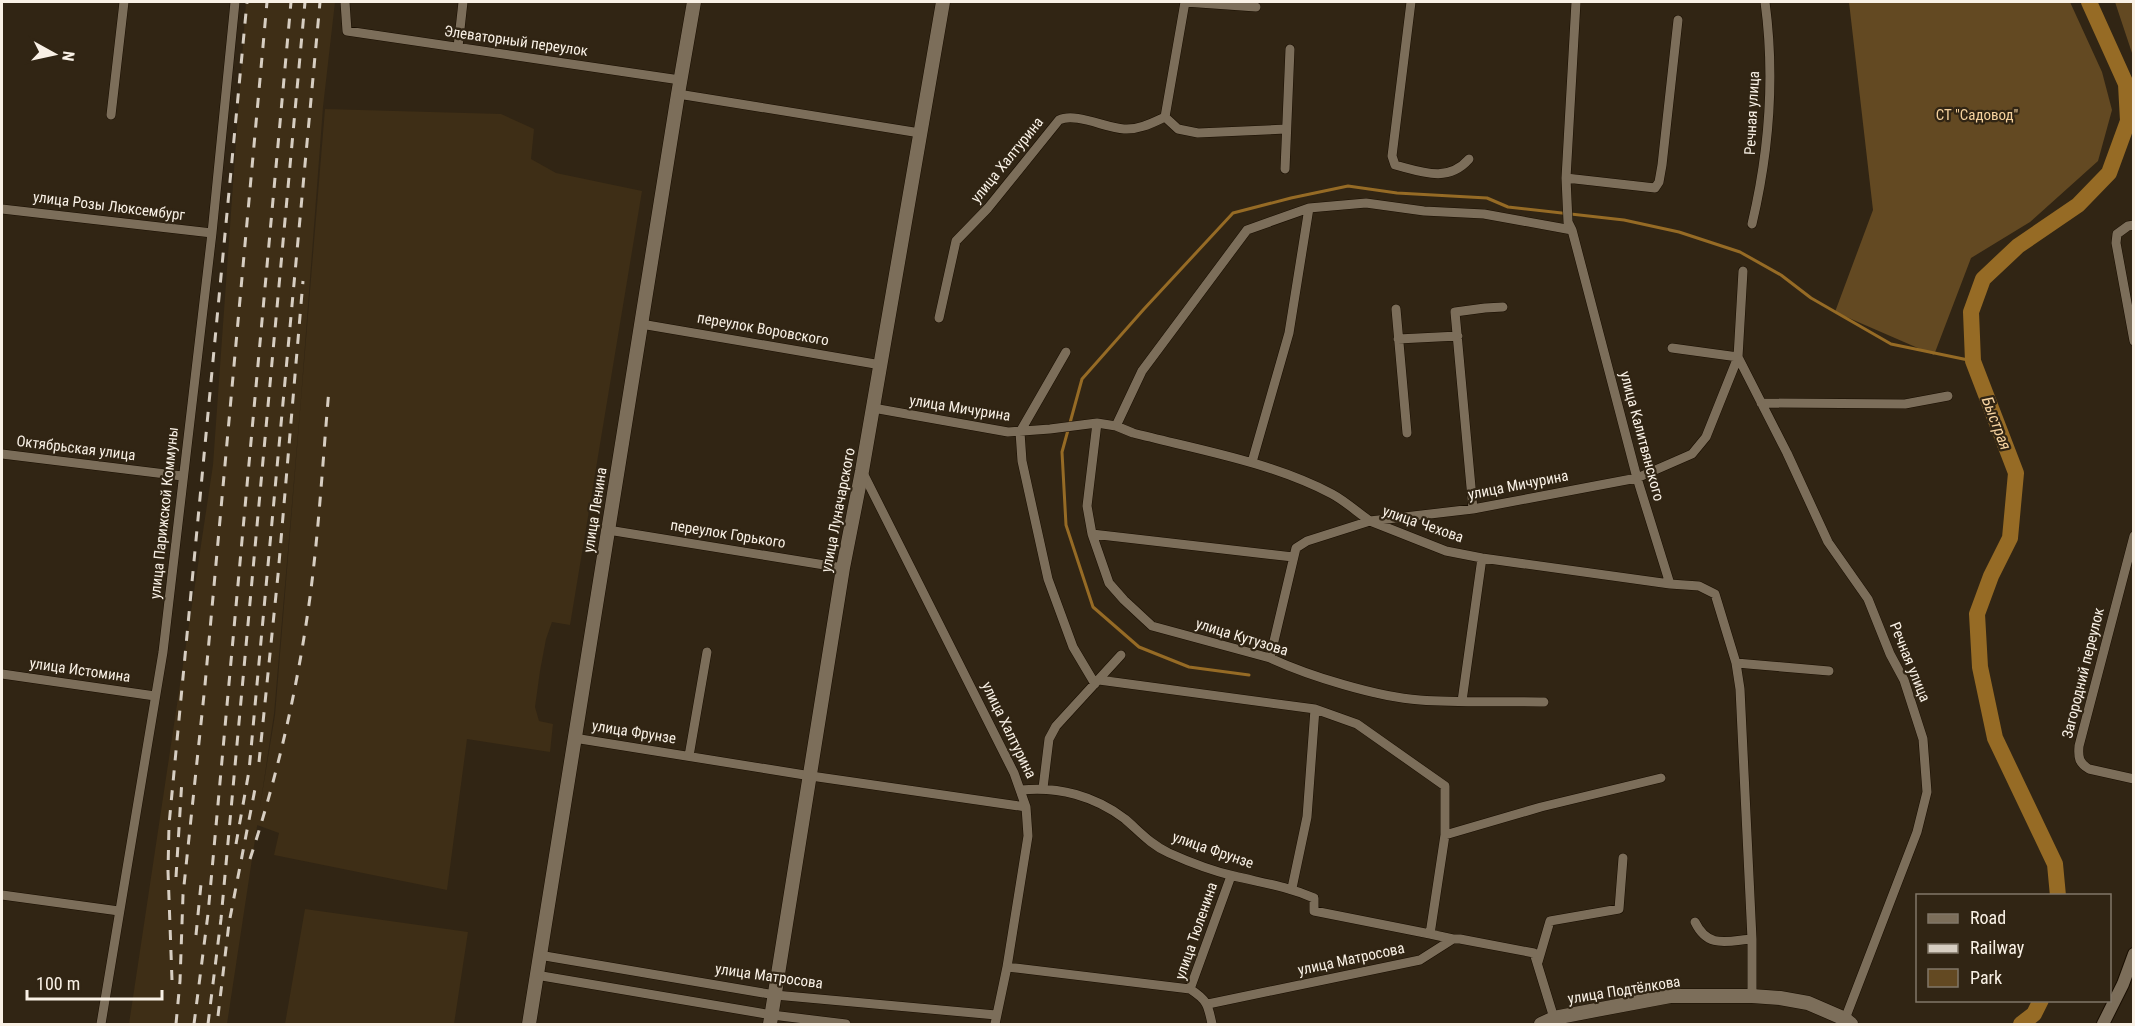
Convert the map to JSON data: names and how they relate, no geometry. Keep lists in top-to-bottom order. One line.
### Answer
{"streets":{"main road":["улица Ленина","улица Луначарского","улица Подтёлкова"],"street":["Элеваторный переулок","Речная улица","улица Халтурина","улица Розы Люксембург","переулок Воровского","улица Мичурина","улица Калитвянского","Октябрьская улица","улица Парижской Коммуны","улица Чехова","переулок Горького","улица Кутузова","улица Истомина","Загородний переулок","улица Фрунзе","улица Тюленина","улица Матросова"]},"crossings":[["Элеваторный переулок","улица Ленина"],["Элеваторный переулок","улица Луначарского"],["Речная улица","улица Мичурина"],["Речная улица","улица Подтёлкова"],["улица Халтурина","улица Луначарского"],["улица Халтурина","улица Фрунзе"],["улица Халтурина","улица Матросова"],["улица Розы Люксембург","улица Парижской Коммуны"],["переулок Воровского","улица Ленина"],["переулок Воровского","улица Луначарского"],["улица Мичурина","улица Калитвянского"],["улица Мичурина","улица Луначарского"],["улица Мичурина","улица Чехова"],["улица Мичурина","улица Кутузова"],["улица Калитвянского","улица Чехова"],["Октябрьская улица","улица Парижской Коммуны"],["улица Ленина","переулок Горького"],["улица Ленина","улица Фрунзе"],["улица Ленина","улица Матросова"],["улица Луначарского","переулок Горького"],["улица Луначарского","улица Фрунзе"],["улица Луначарского","улица Матросова"],["улица Парижской Коммуны","улица Истомина"],["улица Фрунзе","улица Тюленина"],["улица Тюленина","улица Матросова"]],"water":["Быстрая"],"parks":["СТ \"Садовод\""],"legend":["Road","Railway","Park"],"scale_bar":"100 m","north":"right"}
